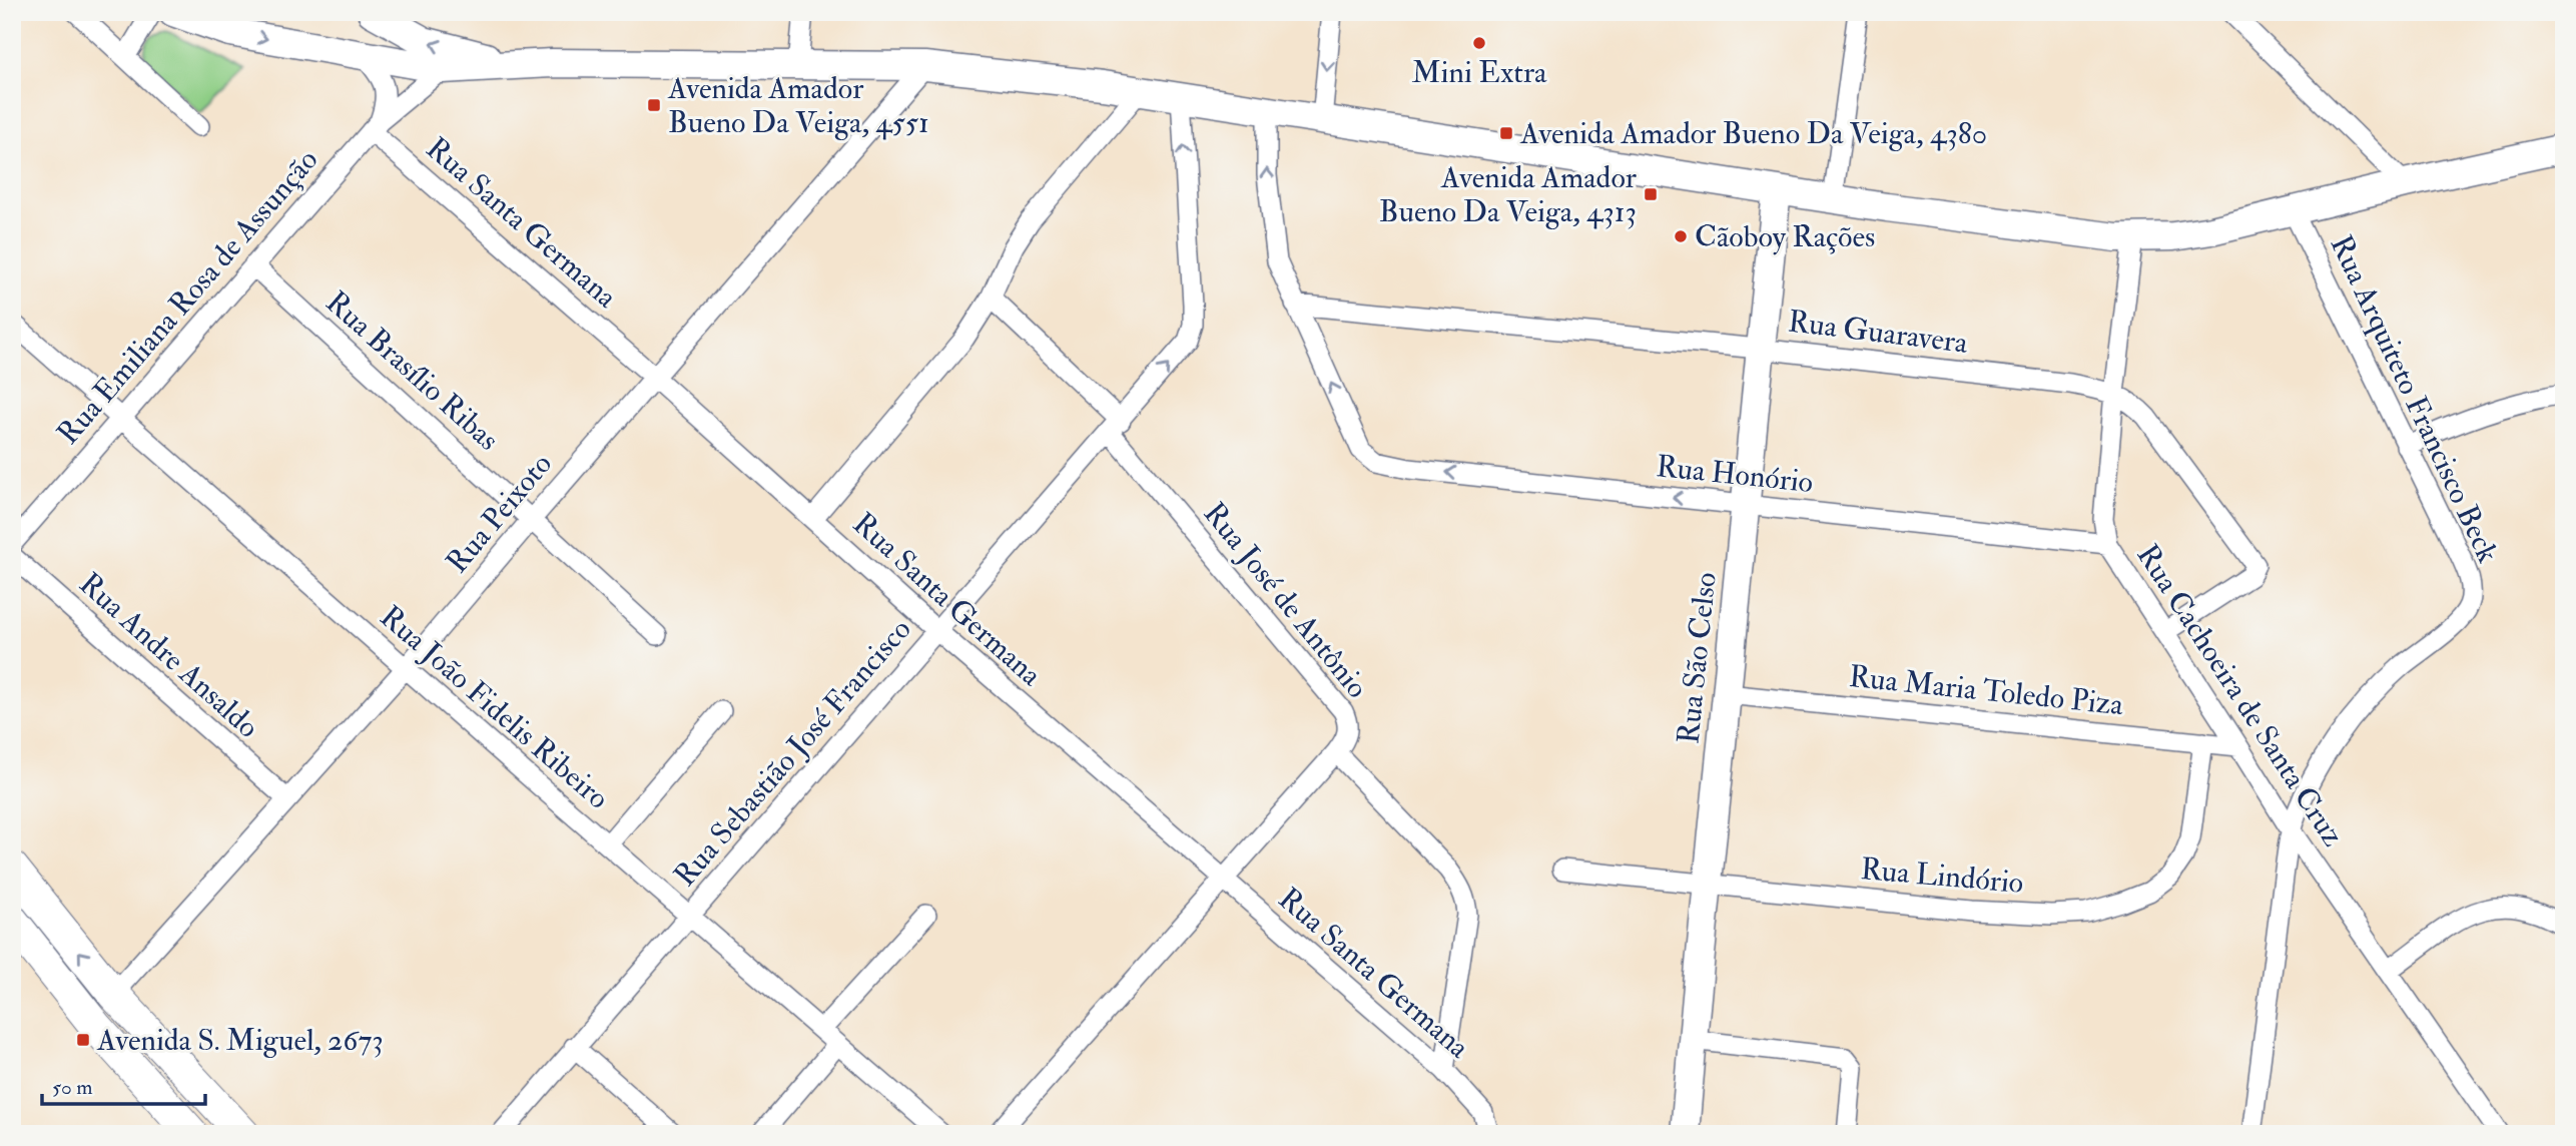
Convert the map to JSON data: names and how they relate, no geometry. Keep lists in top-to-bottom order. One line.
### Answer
{"streets":{"main road":["Rua São Celso"],"street":["Rua Santa Germana","Rua Emiliana Rosa de Assunção","Rua Guaravera","Rua Brasílio Ribas","Rua Arquiteto Francisco Beck","Rua Honório","Rua Peixoto","Rua José de Antônio","Rua Andre Ansaldo","Rua Maria Toledo Piza","Rua Cachoeira de Santa Cruz","Rua João Fidelis Ribeiro","Rua Sebastião José Francisco","Rua Lindório"]},"crossings":[["Rua Santa Germana","Rua Emiliana Rosa de Assunção"],["Rua Santa Germana","Rua Peixoto"],["Rua Santa Germana","Rua Sebastião José Francisco"],["Rua Emiliana Rosa de Assunção","Rua Brasílio Ribas"],["Rua Emiliana Rosa de Assunção","Rua João Fidelis Ribeiro"],["Rua Guaravera","Rua Honório"],["Rua Guaravera","Rua São Celso"],["Rua Guaravera","Rua Cachoeira de Santa Cruz"],["Rua Brasílio Ribas","Rua Peixoto"],["Rua Arquiteto Francisco Beck","Rua Cachoeira de Santa Cruz"],["Rua Honório","Rua São Celso"],["Rua Honório","Rua Cachoeira de Santa Cruz"],["Rua Peixoto","Rua Andre Ansaldo"],["Rua Peixoto","Rua João Fidelis Ribeiro"],["Rua José de Antônio","Rua Sebastião José Francisco"],["Rua São Celso","Rua Maria Toledo Piza"],["Rua São Celso","Rua Lindório"],["Rua Maria Toledo Piza","Rua Cachoeira de Santa Cruz"],["Rua Maria Toledo Piza","Rua Lindório"],["Rua João Fidelis Ribeiro","Rua Sebastião José Francisco"]],"one_way":["Rua Honório"],"places":{"other":["Mini Extra","Cãoboy Rações"],"transit":["Avenida Amador Bueno Da Veiga, 4551","Avenida Amador Bueno Da Veiga, 4380","Avenida Amador Bueno Da Veiga, 4313","Avenida S. Miguel, 2673"]},"scale_bar":"50 m"}
